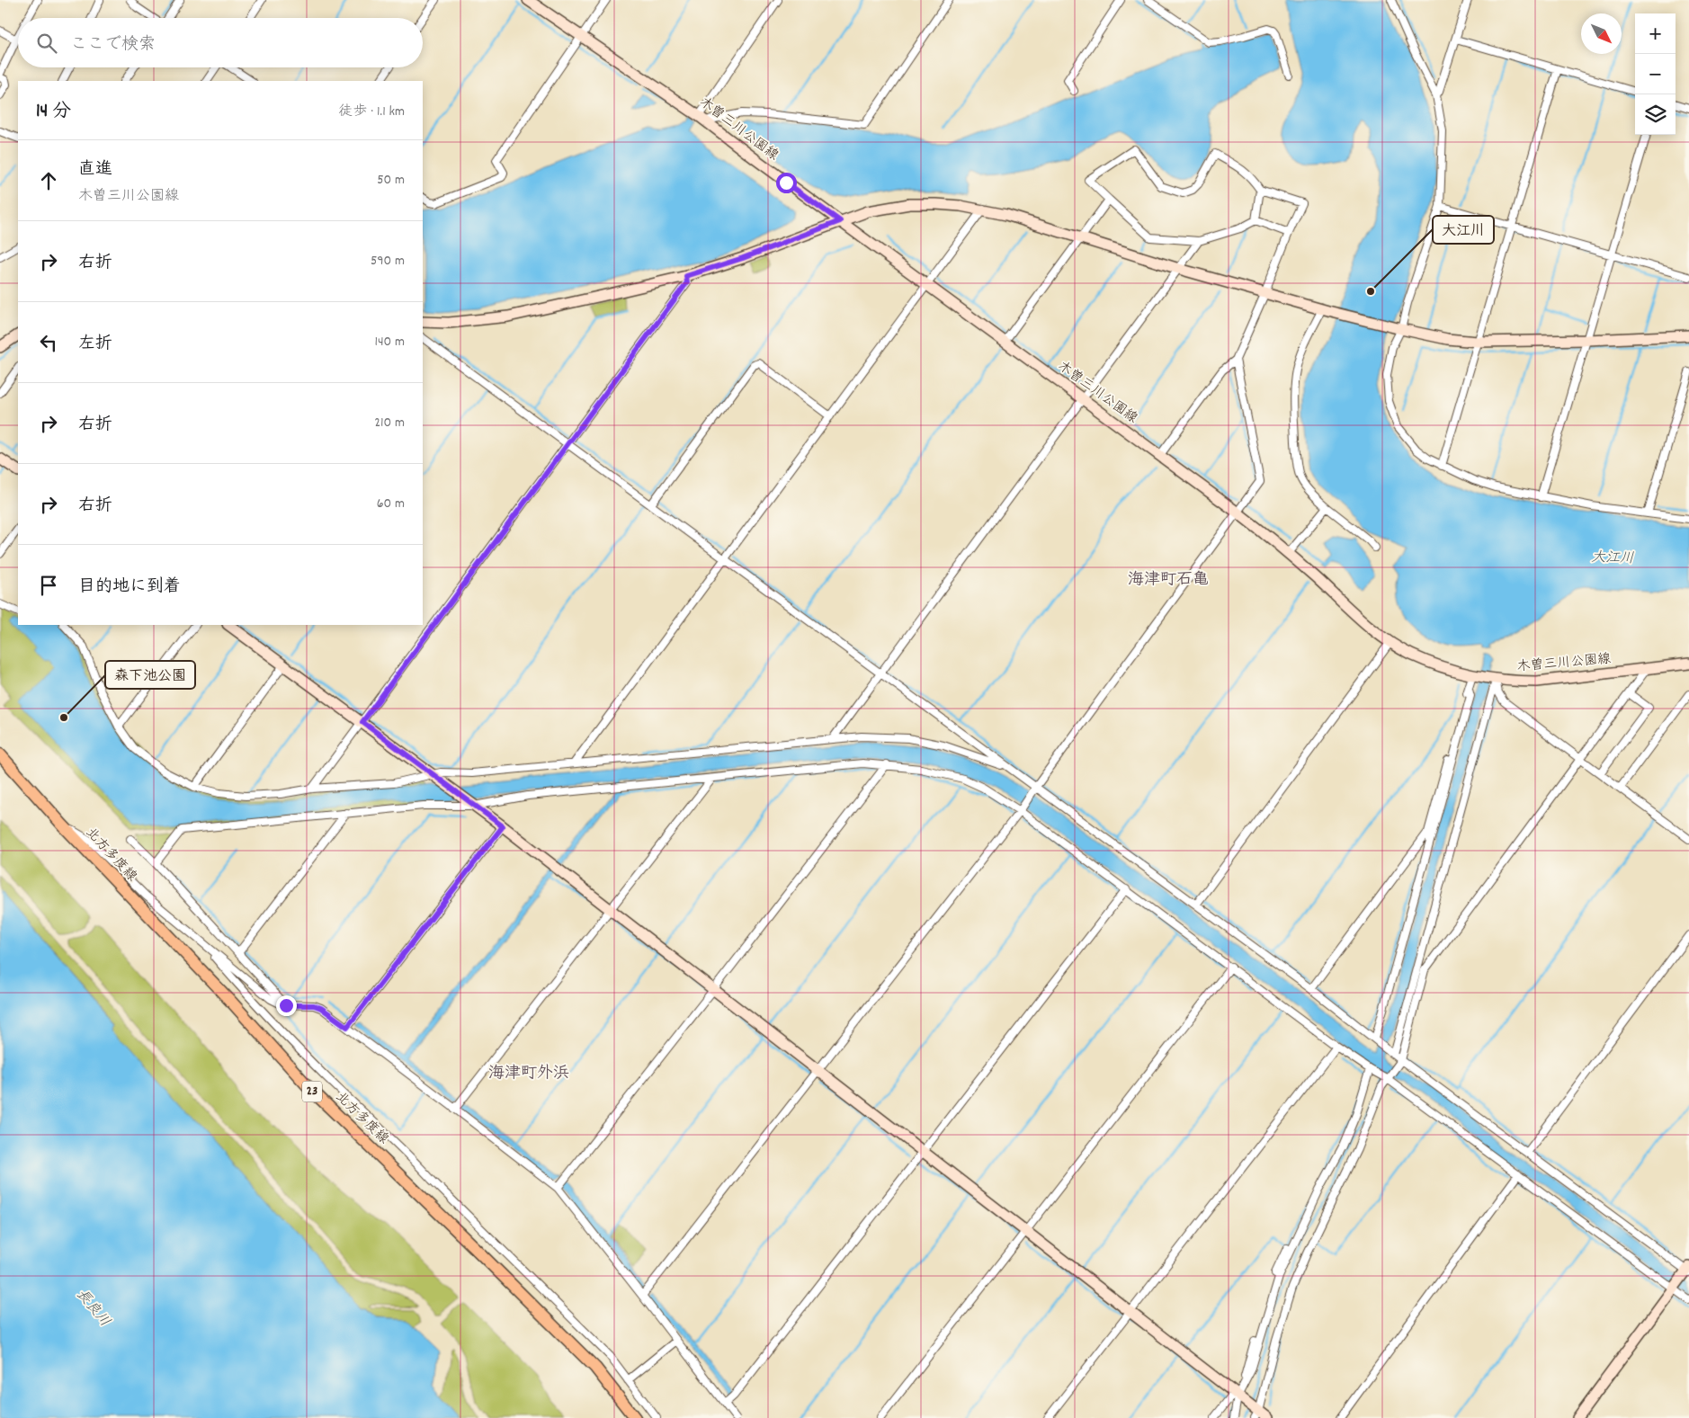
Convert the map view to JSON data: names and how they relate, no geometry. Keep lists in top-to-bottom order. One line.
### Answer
{"streets":{"main road":["北方多度線","23"],"street":["木曽三川公園線"]},"districts":["海津町石亀","海津町外浜"],"water":["大江川","長良川"],"places":["大江川","森下池公園"],"north":"bottom right","page":{"map_buttons":["+","−"],"search":"ここで検索","heading":["14 分","徒歩 · 1.1 km"],"list":[["直進","木曽三川公園線","50 m"],["右折","590 m"],["左折","140 m"],["右折","210 m"],["右折","60 m"],"目的地に到着"]}}
